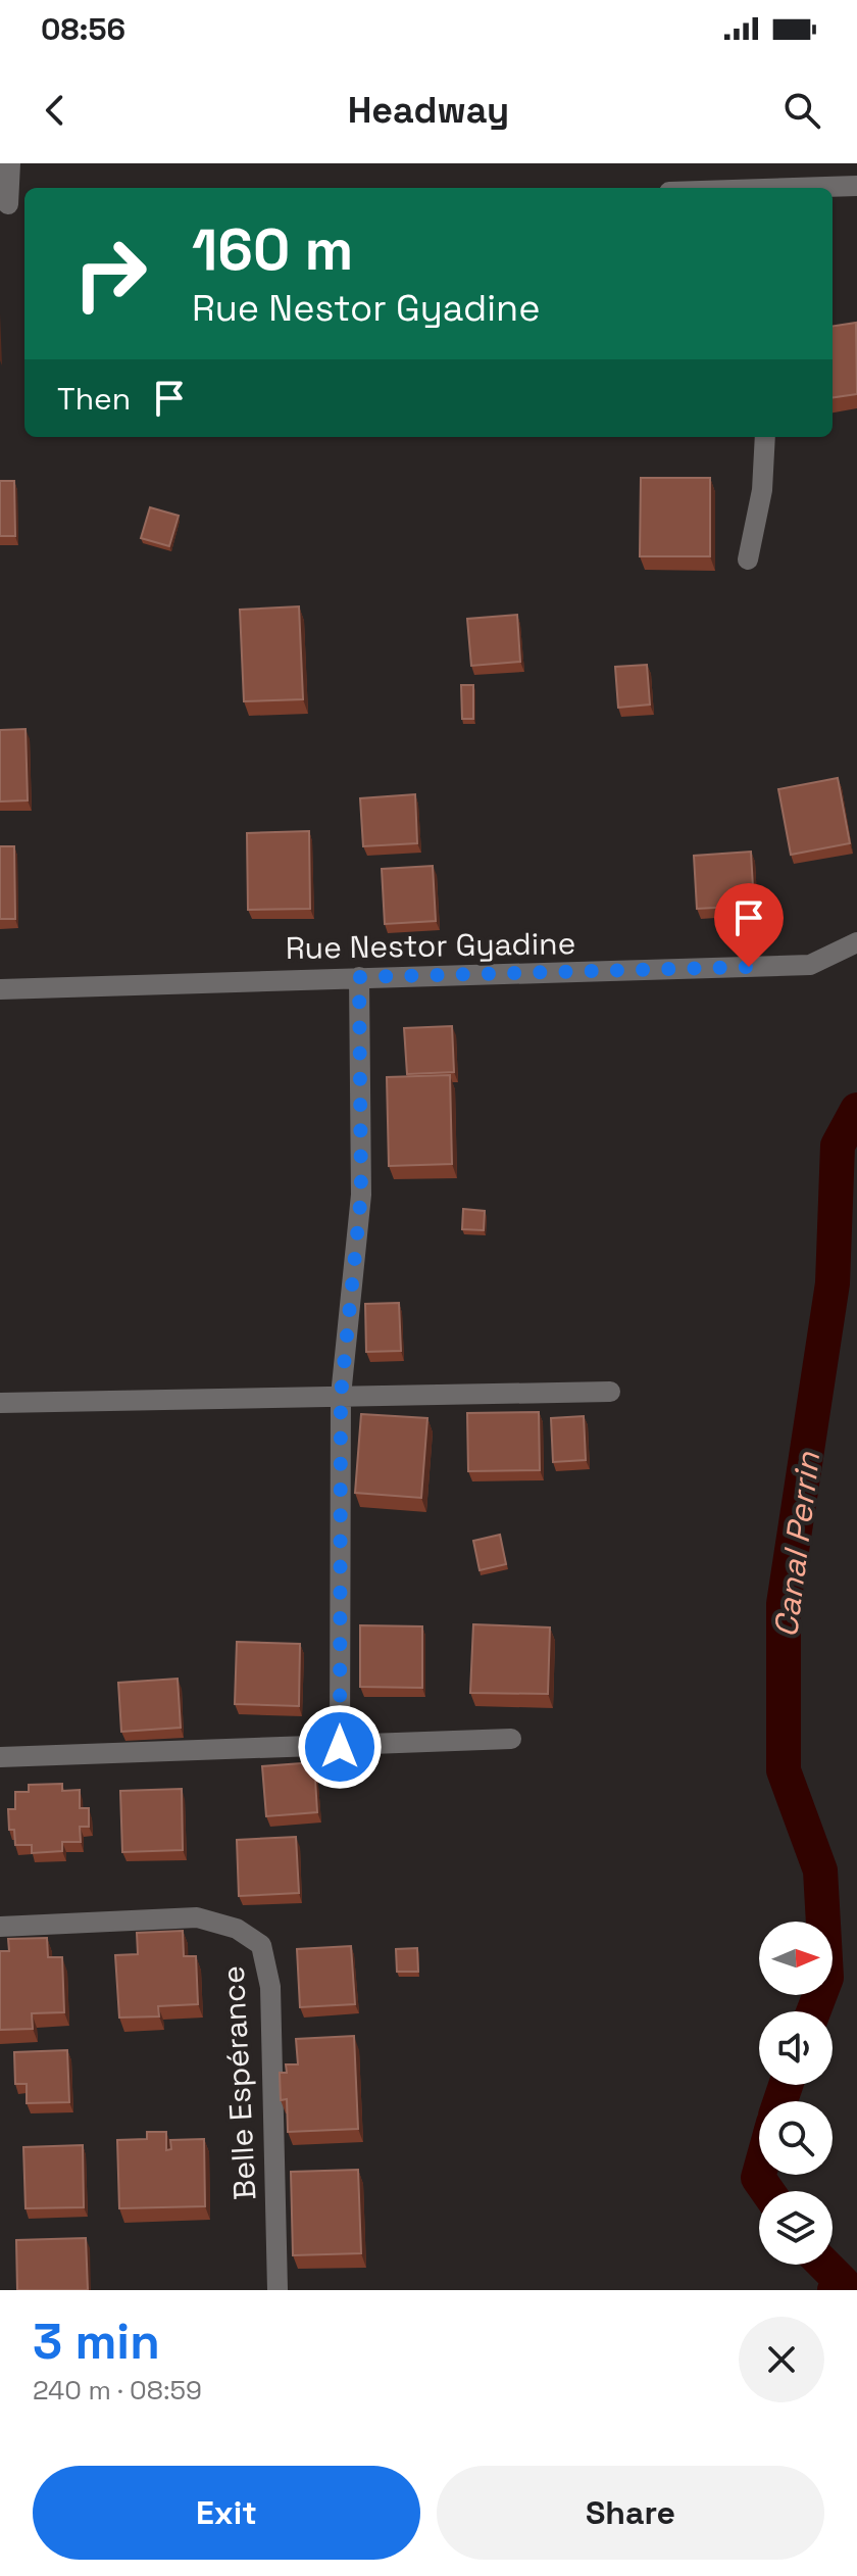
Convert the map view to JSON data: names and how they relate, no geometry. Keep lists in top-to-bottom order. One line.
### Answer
{"streets":{"street":["Rue Nestor Gyadine","Belle Espérance"]},"water":["Canal Perrin"],"north":"right","page":{"status":"08:56","header":"Headway","turn":["160 m","Rue Nestor Gyadine"],"then":"Then","heading":["3 min","240 m · 08:59"],"buttons":["Exit","Share"]}}
